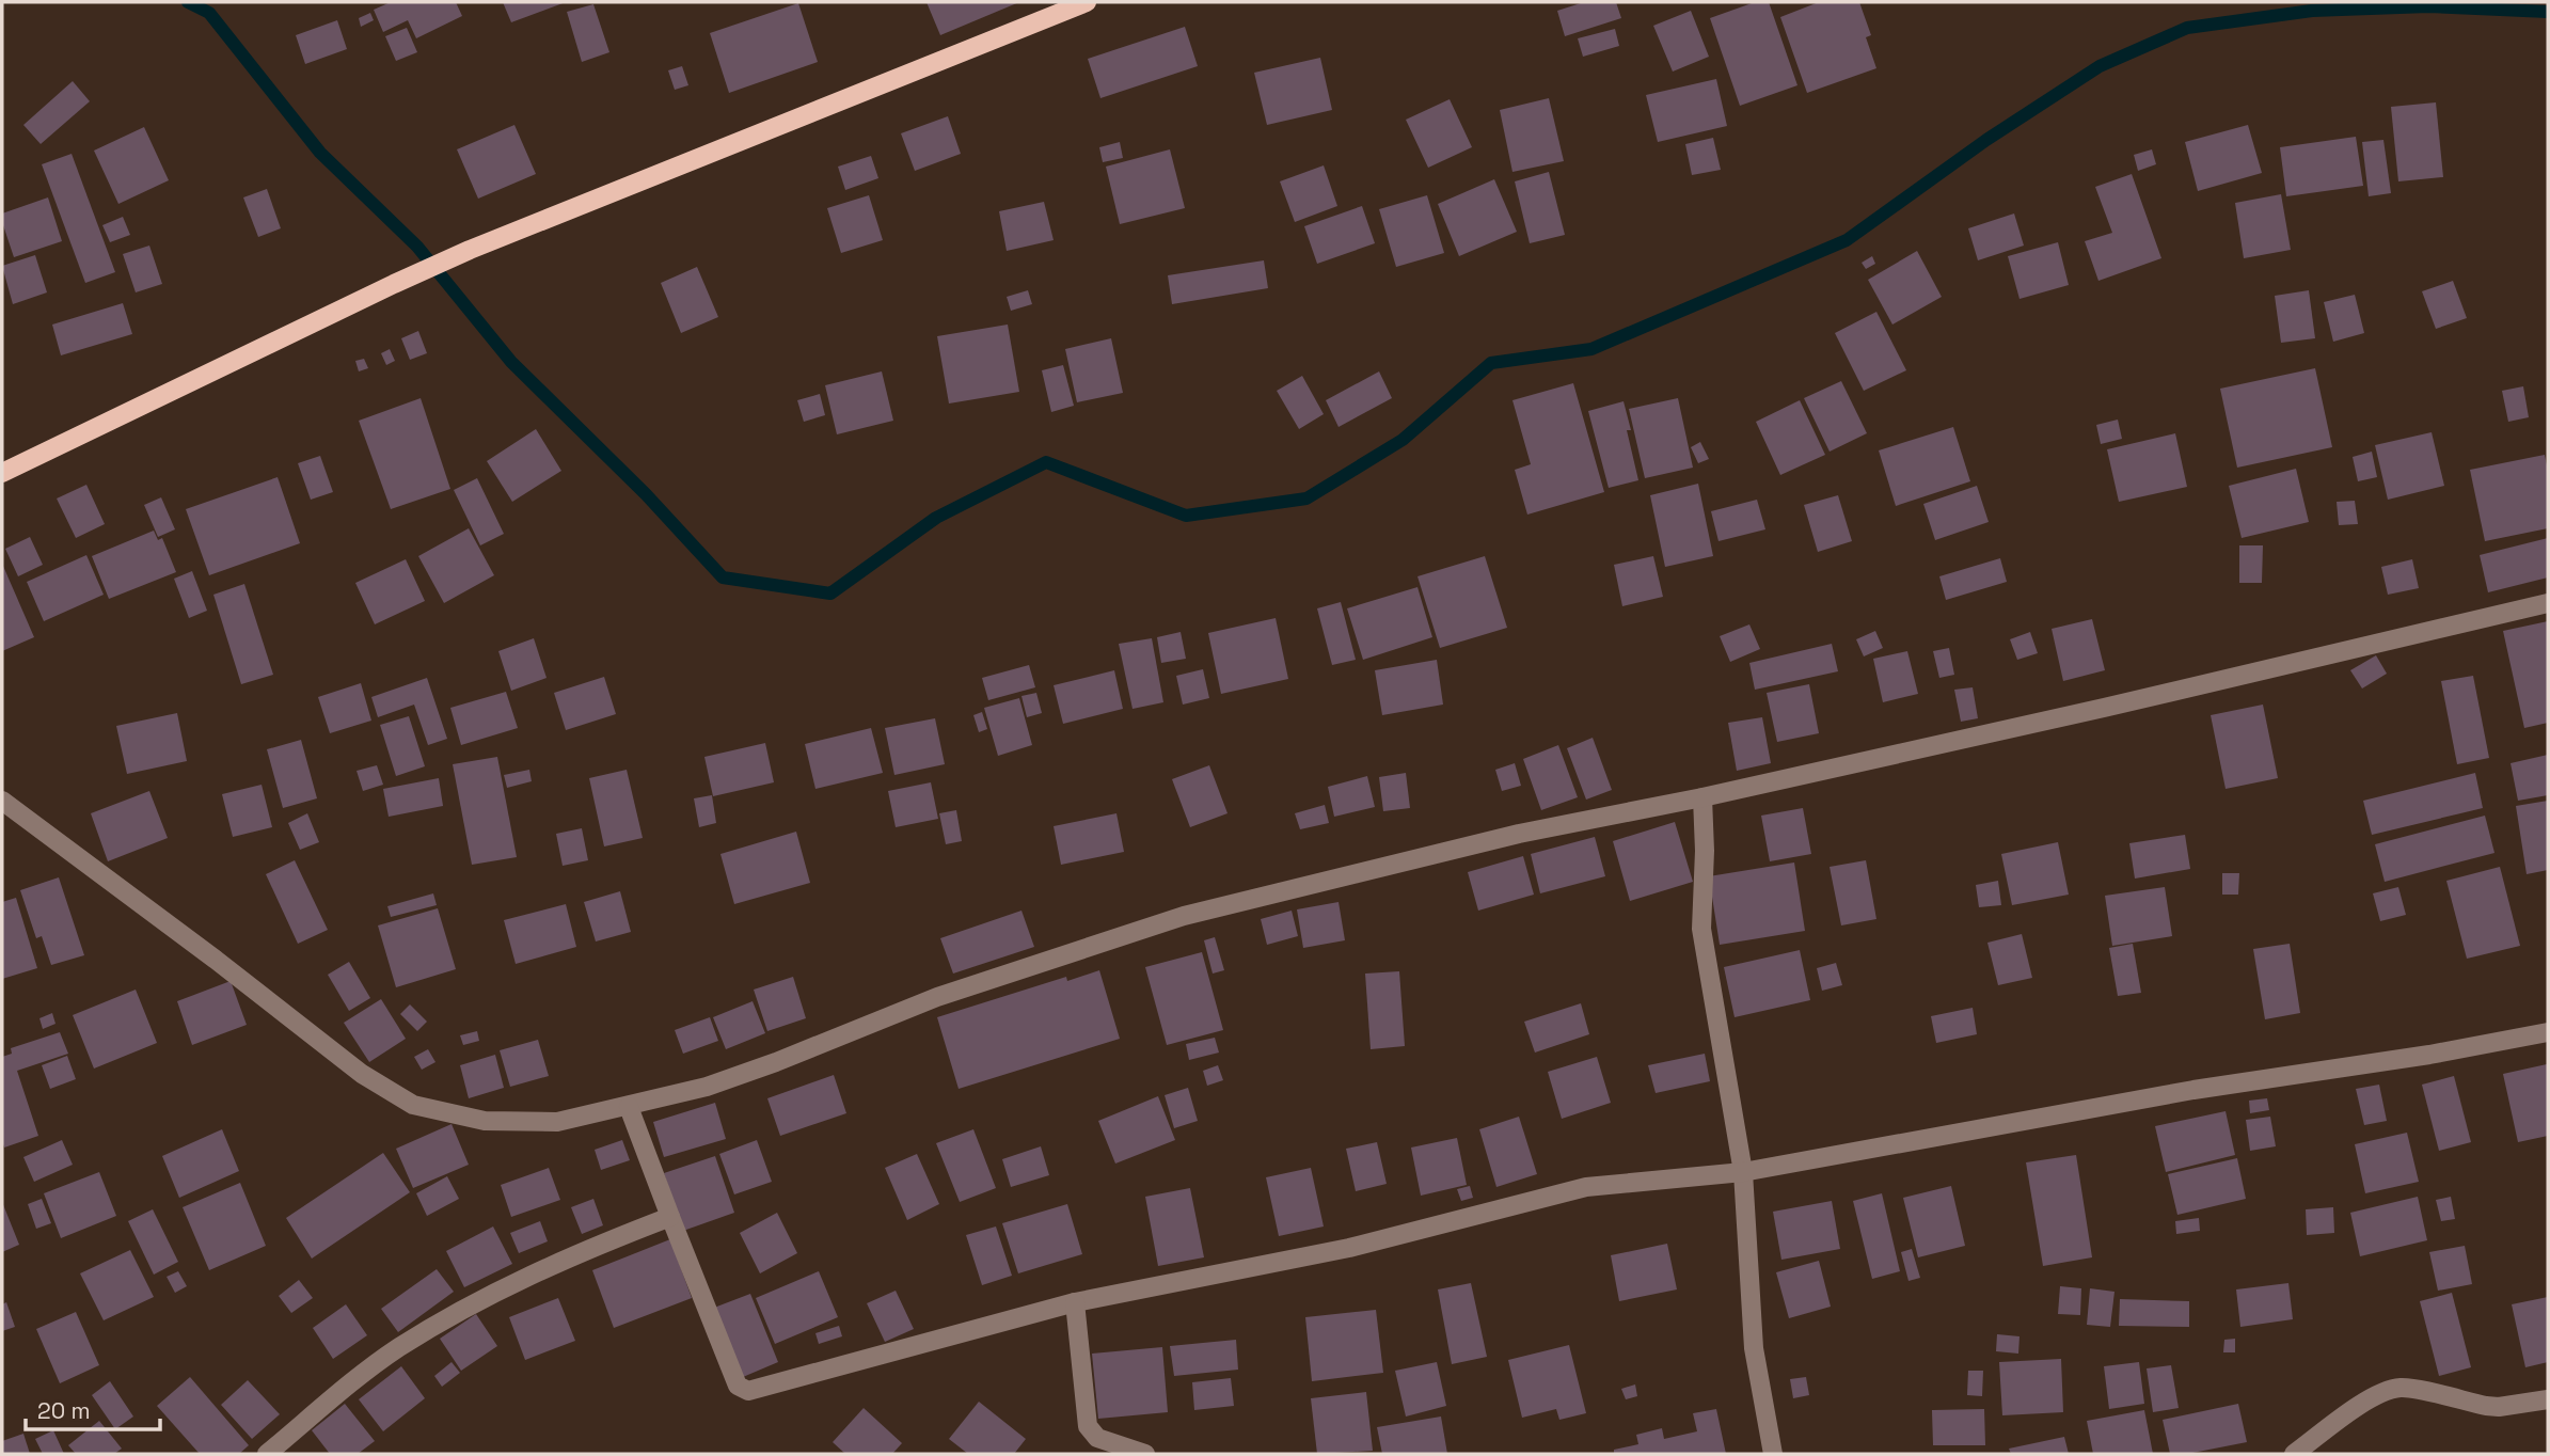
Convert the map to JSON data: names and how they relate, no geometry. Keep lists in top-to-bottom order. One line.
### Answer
{"scale_bar":"20 m"}
